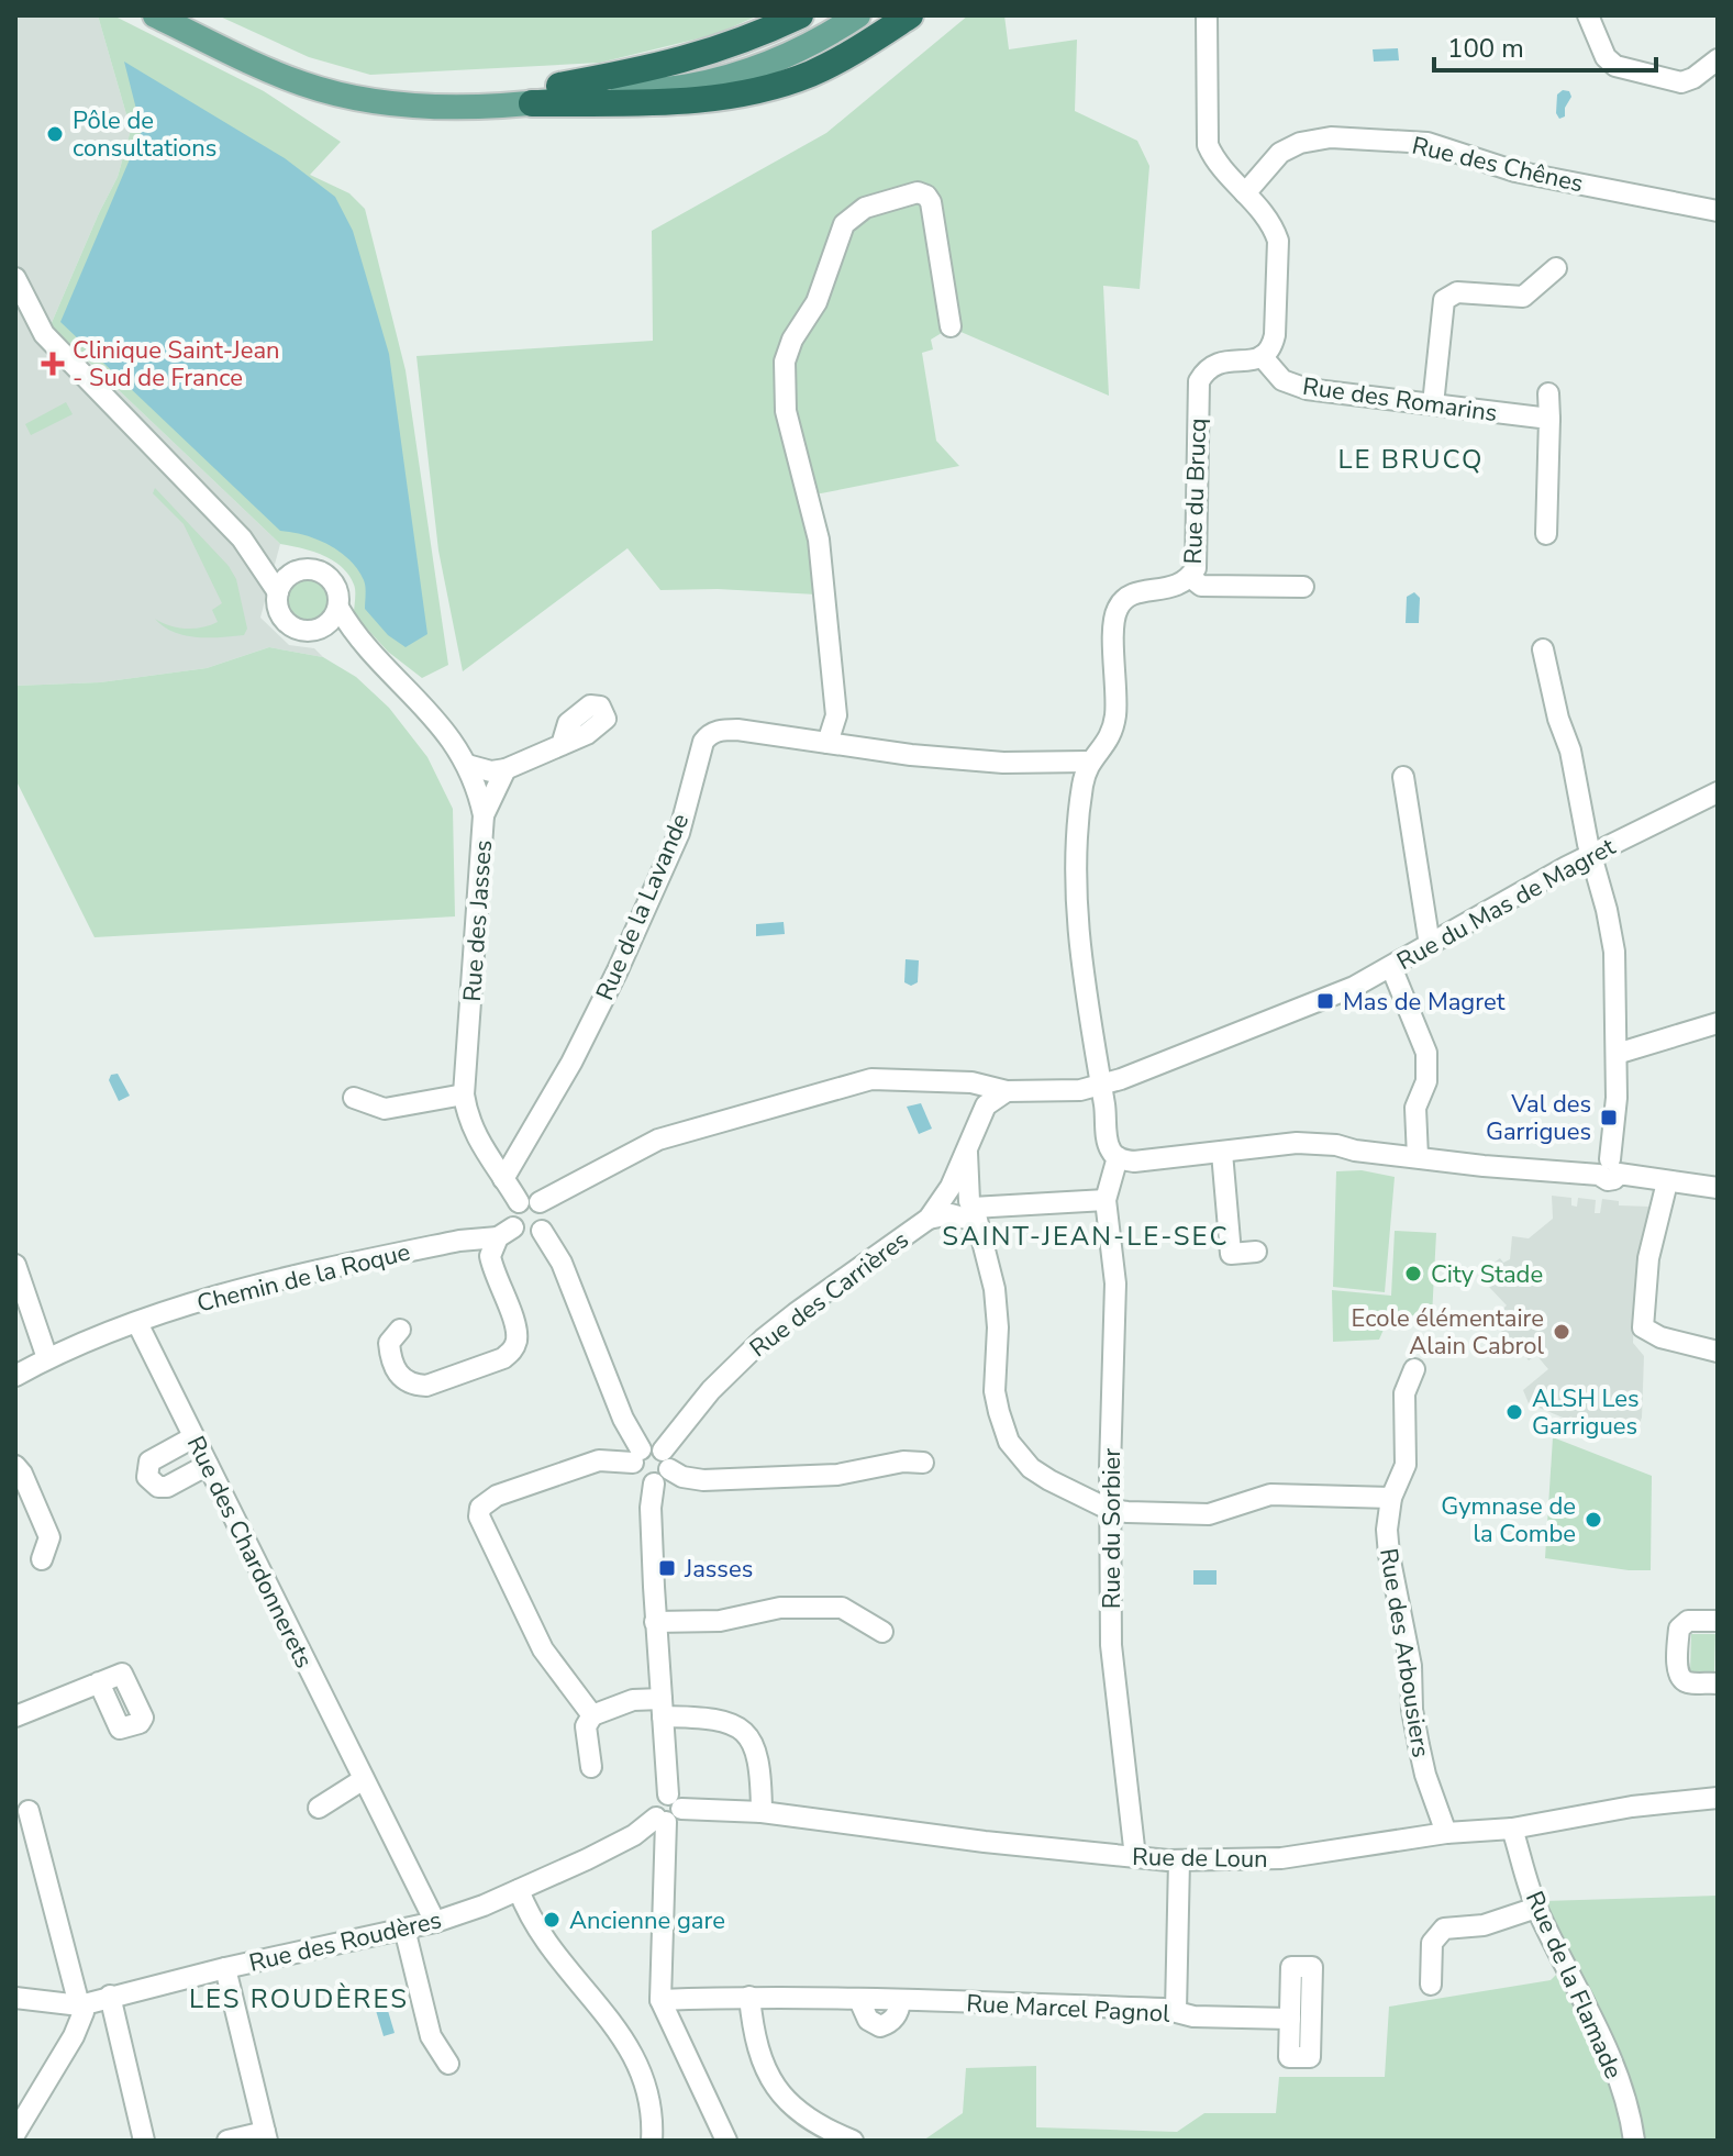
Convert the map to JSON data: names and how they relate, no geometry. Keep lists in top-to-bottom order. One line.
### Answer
{"streets":{"street":["Rue des Chênes","Rue des Romarins","Rue du Brucq","Rue du Mas de Magret","Rue de la Lavande","Rue des Jasses","Chemin de la Roque","Rue des Carrières","Rue du Sorbier","Rue des Chardonnerets","Rue des Arbousiers","Rue de Loun","Rue des Roudères","Rue de la Flamade","Rue Marcel Pagnol"]},"crossings":[["Rue des Romarins","Rue du Brucq"],["Rue du Brucq","Rue du Mas de Magret"],["Rue du Brucq","Rue de la Lavande"],["Rue du Mas de Magret","Rue des Jasses"],["Rue du Mas de Magret","Chemin de la Roque"],["Rue de la Lavande","Rue des Jasses"],["Rue des Jasses","Chemin de la Roque"],["Chemin de la Roque","Rue des Chardonnerets"],["Rue du Sorbier","Rue de Loun"],["Rue des Chardonnerets","Rue des Roudères"],["Rue des Arbousiers","Rue de Loun"],["Rue de Loun","Rue des Roudères"],["Rue de Loun","Rue de la Flamade"]],"districts":["LE BRUCQ","SAINT-JEAN-LE-SEC","LES ROUDÈRES"],"places":{"other":["Pôle de consultations","City Stade","Ecole élémentaire Alain Cabrol","ALSH Les Garrigues","Gymnase de la Combe","Ancienne gare"],"health":["Clinique Saint-Jean - Sud de France"],"transit":["Mas de Magret","Val des Garrigues","Jasses"]},"scale_bar":"100 m"}
